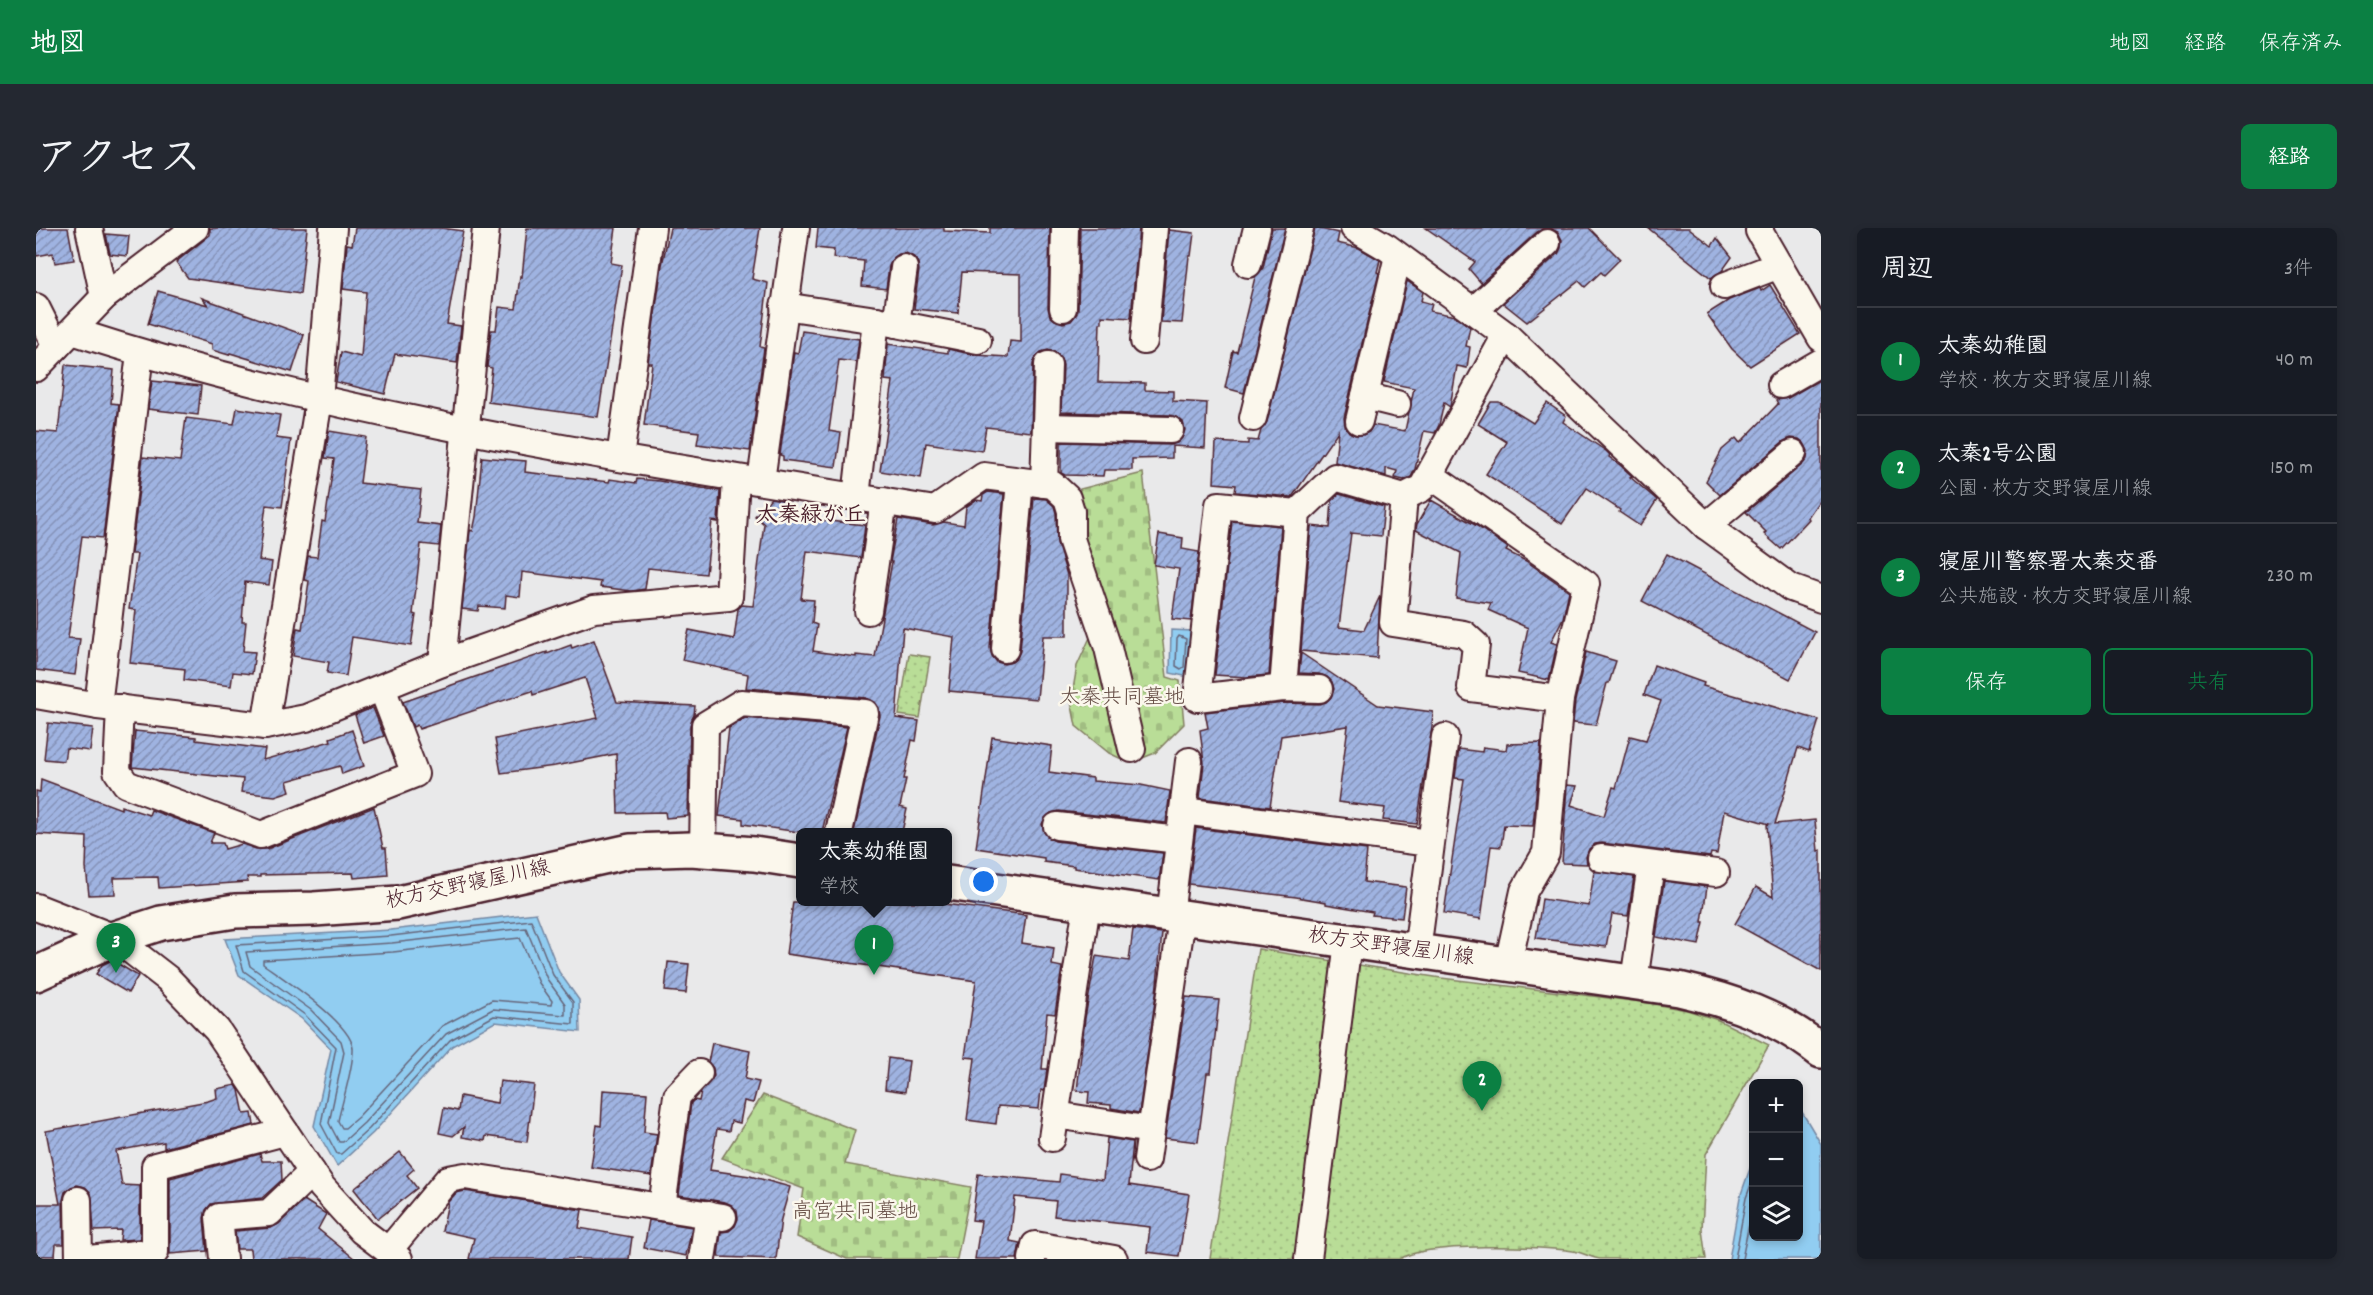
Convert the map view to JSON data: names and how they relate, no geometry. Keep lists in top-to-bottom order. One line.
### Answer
{"streets":{"main road":["枚方交野寝屋川線"]},"districts":["太秦緑が丘"],"parks":["太秦共同墓地","高宮共同墓地"],"page":{"header":"地図","nav":["地図","経路","保存済み"],"title":"アクセス","buttons":["経路",["保存","共有"]],"heading":["周辺","3件"],"list":[{"mark":"1","name":"太秦幼稚園","note":"学校 · 枚方交野寝屋川線","value":"40 m"},{"mark":"2","name":"太秦2号公園","note":"公園 · 枚方交野寝屋川線","value":"150 m"},{"mark":"3","name":"寝屋川警察署太秦交番","note":"公共施設 · 枚方交野寝屋川線","value":"230 m"}],"popup":["太秦幼稚園","学校"],"pins":["3","1","2"],"map_buttons":["+","−"]}}
